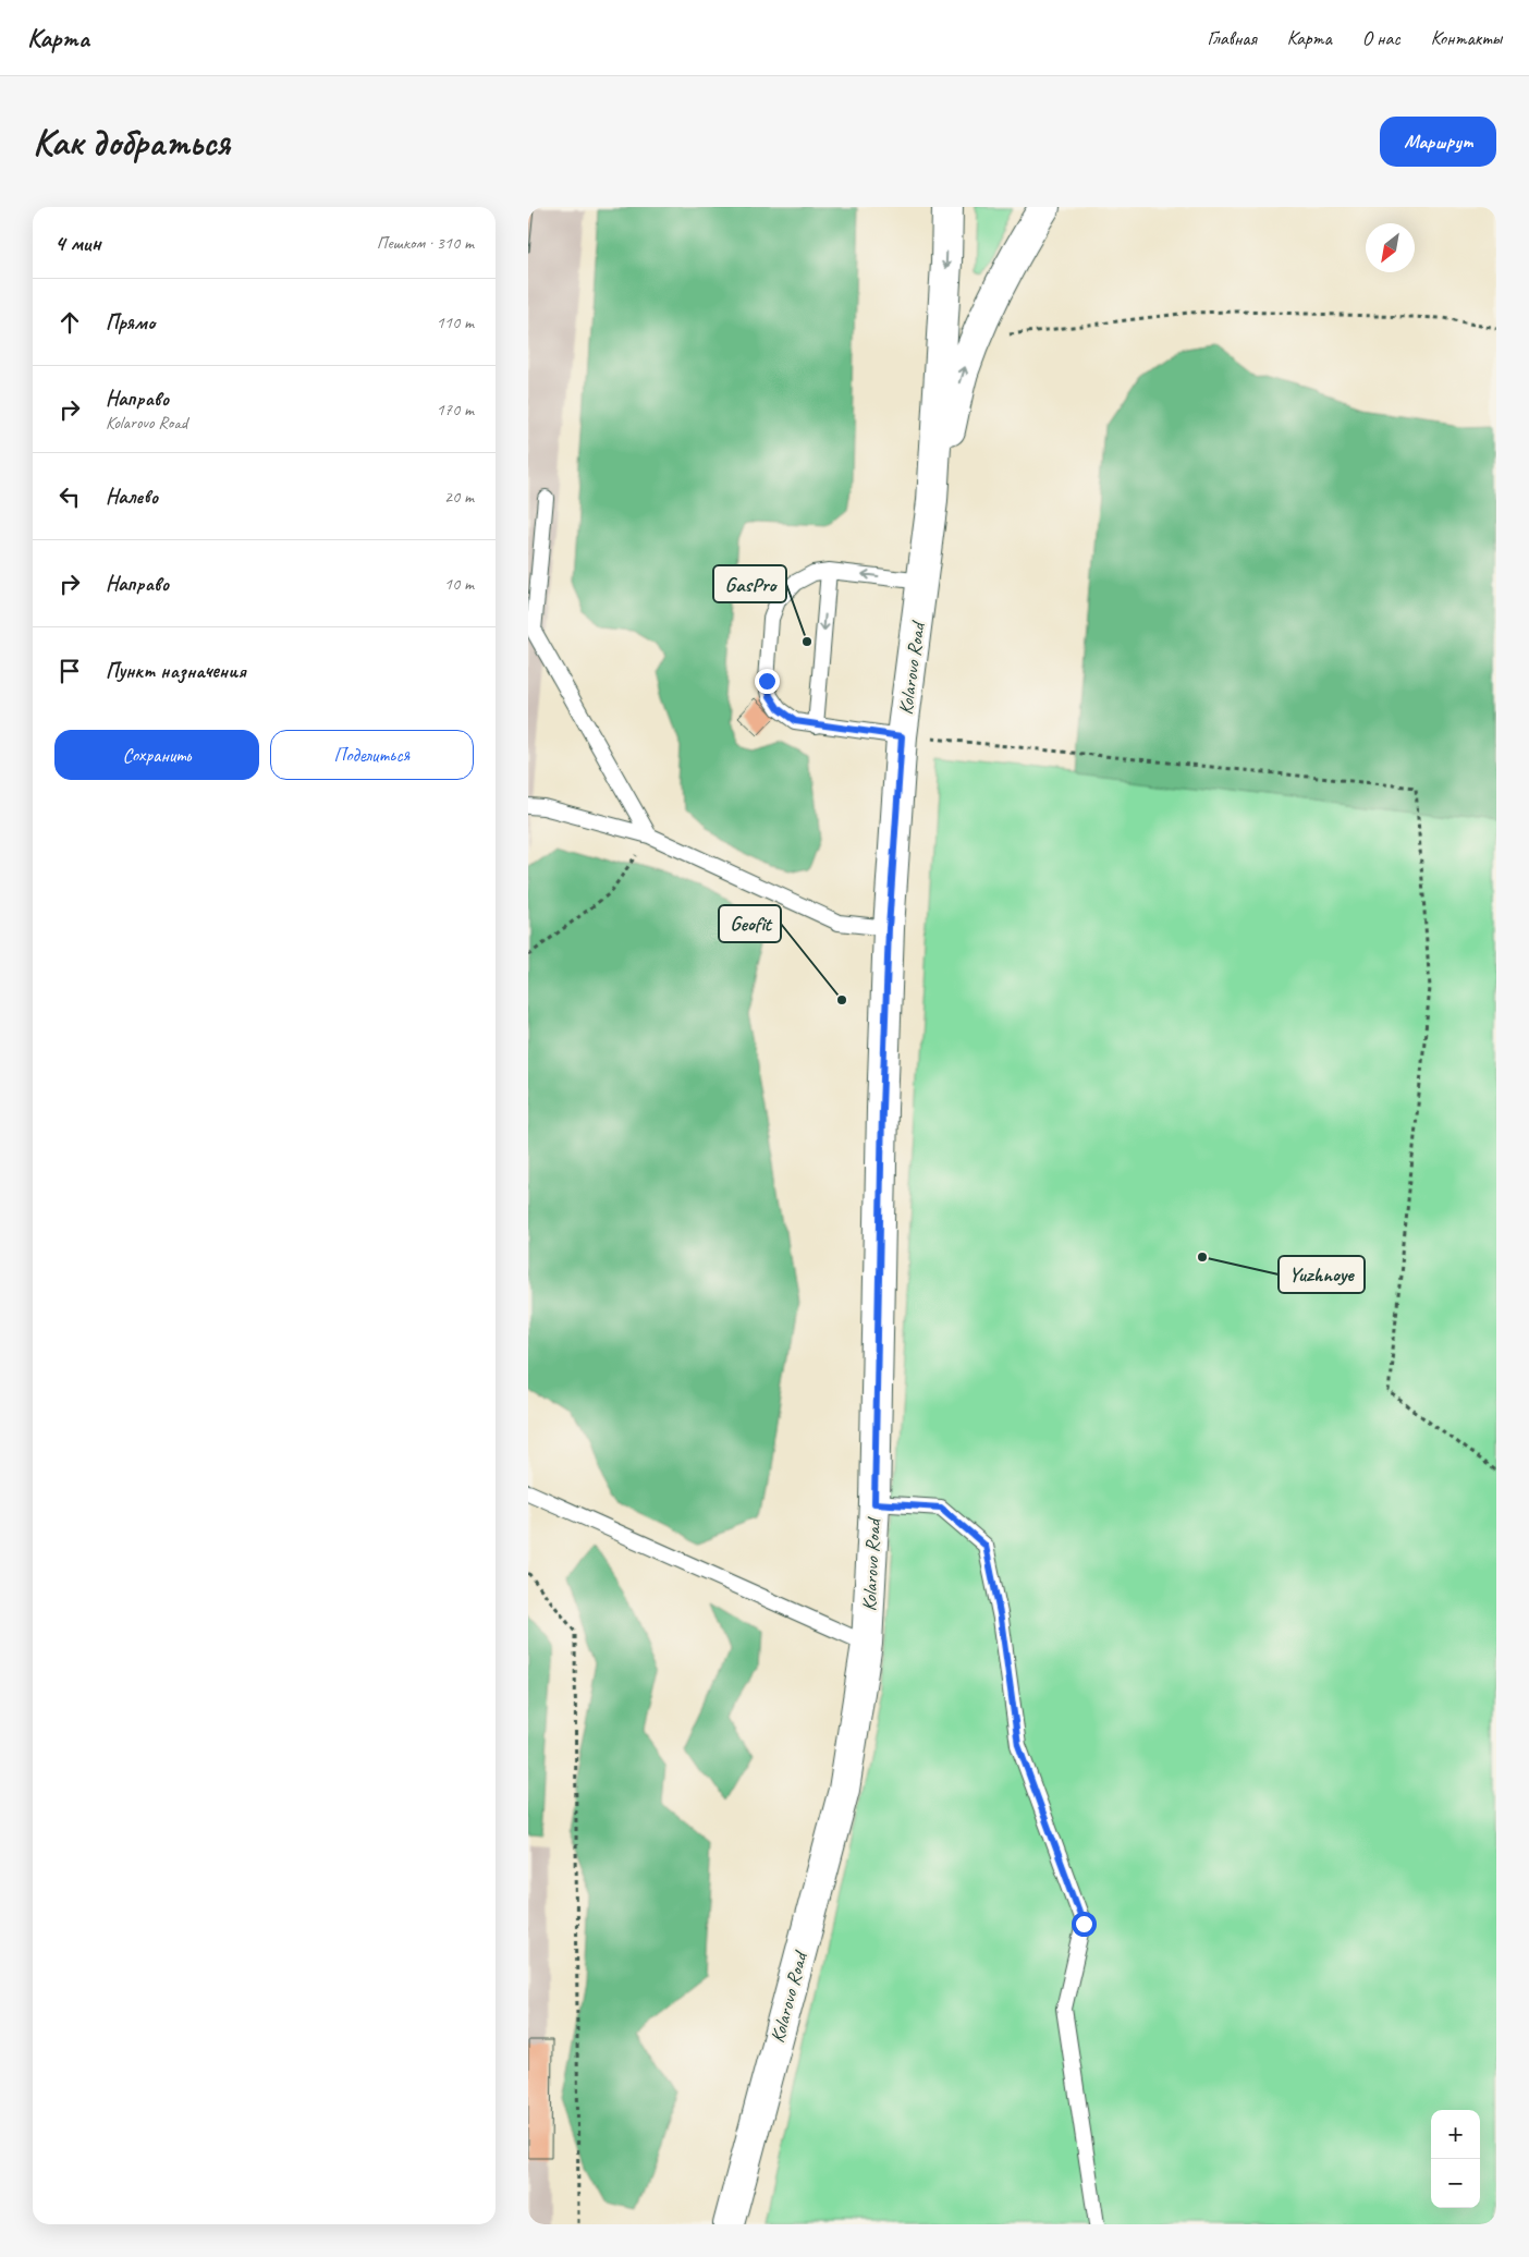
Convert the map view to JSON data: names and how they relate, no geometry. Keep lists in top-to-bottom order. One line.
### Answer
{"streets":{"main road":["Kolarovo Road"]},"places":["GasPro","Geofit","Yuzhnoye"],"north":"bottom left","page":{"header":"Карта","nav":["Главная","Карта","О нас","Контакты"],"buttons":["Маршрут",["Сохранить","Поделиться"]],"title":"Как добраться","heading":["4 мин","Пешком · 310 m"],"list":[["Прямо","110 m"],["Направо","Kolarovo Road","170 m"],["Налево","20 m"],["Направо","10 m"],"Пункт назначения"],"map_buttons":["+","−"]}}
